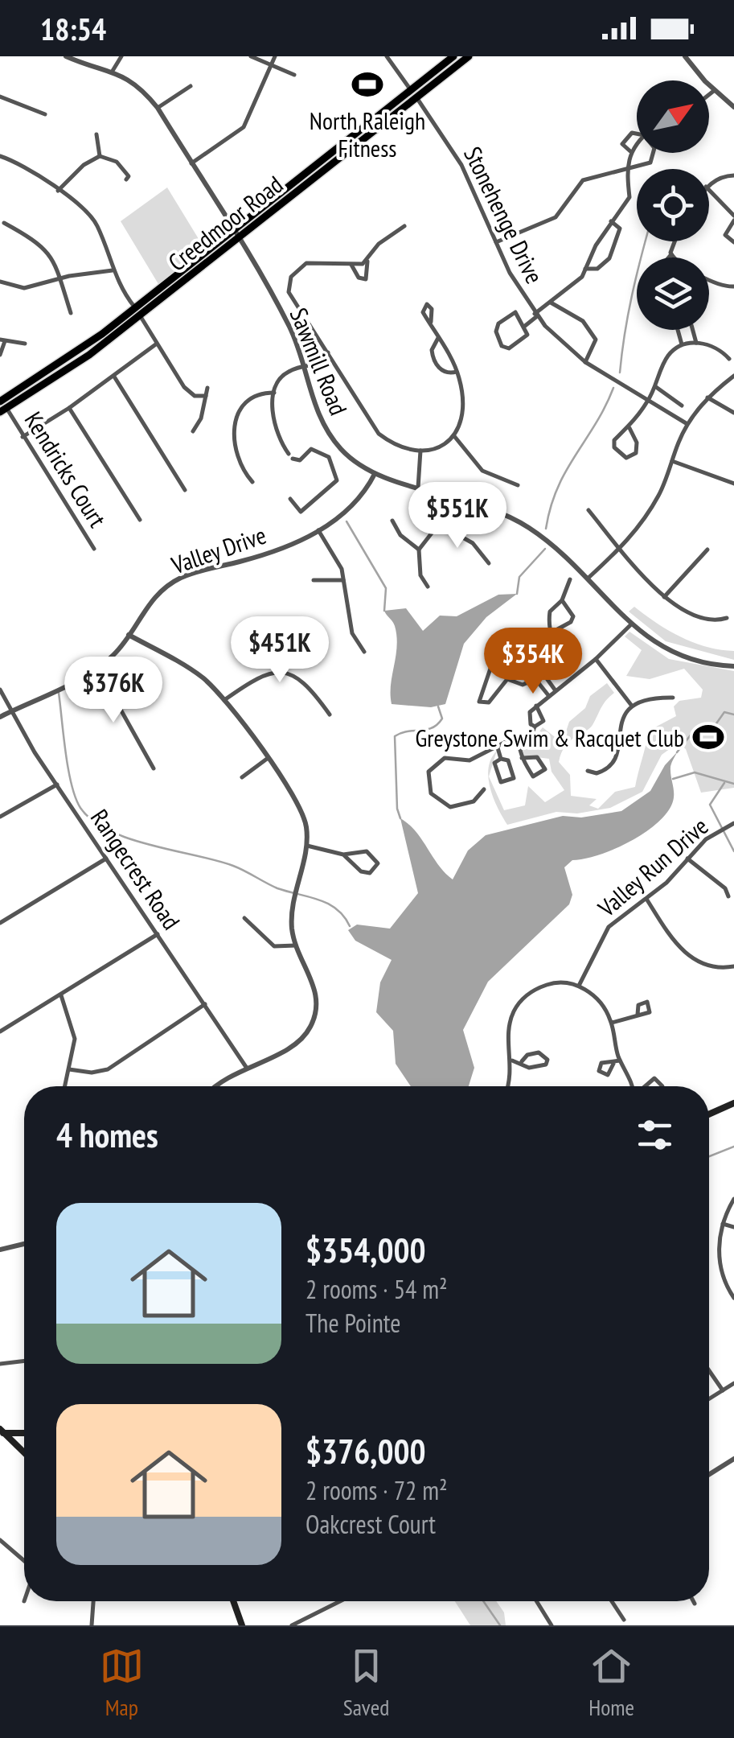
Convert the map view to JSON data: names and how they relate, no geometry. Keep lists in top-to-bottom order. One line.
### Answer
{"streets":{"main road":["Creedmoor Road"],"street":["Stonehenge Drive","Sawmill Road","Kendricks Court","Valley Drive","Valley Run Drive","Rangecrest Road"]},"crossings":[["Stonehenge Drive","Creedmoor Road"],["Creedmoor Road","Sawmill Road"],["Creedmoor Road","Kendricks Court"],["Sawmill Road","Valley Drive"],["Valley Drive","Rangecrest Road"]],"places":{"sports":["North Raleigh Fitness","Greystone Swim & Racquet Club"]},"north":"top right","page":{"status":"18:54","price":["$551K","$451K","$354K","$376K"],"heading":"4 homes","list":[{"name":"$354,000","note":"2 rooms · 54 m² · The Pointe"},{"name":"$376,000","note":"2 rooms · 72 m² · Oakcrest Court"}],"tabs":["Map","Saved","Home"]}}
